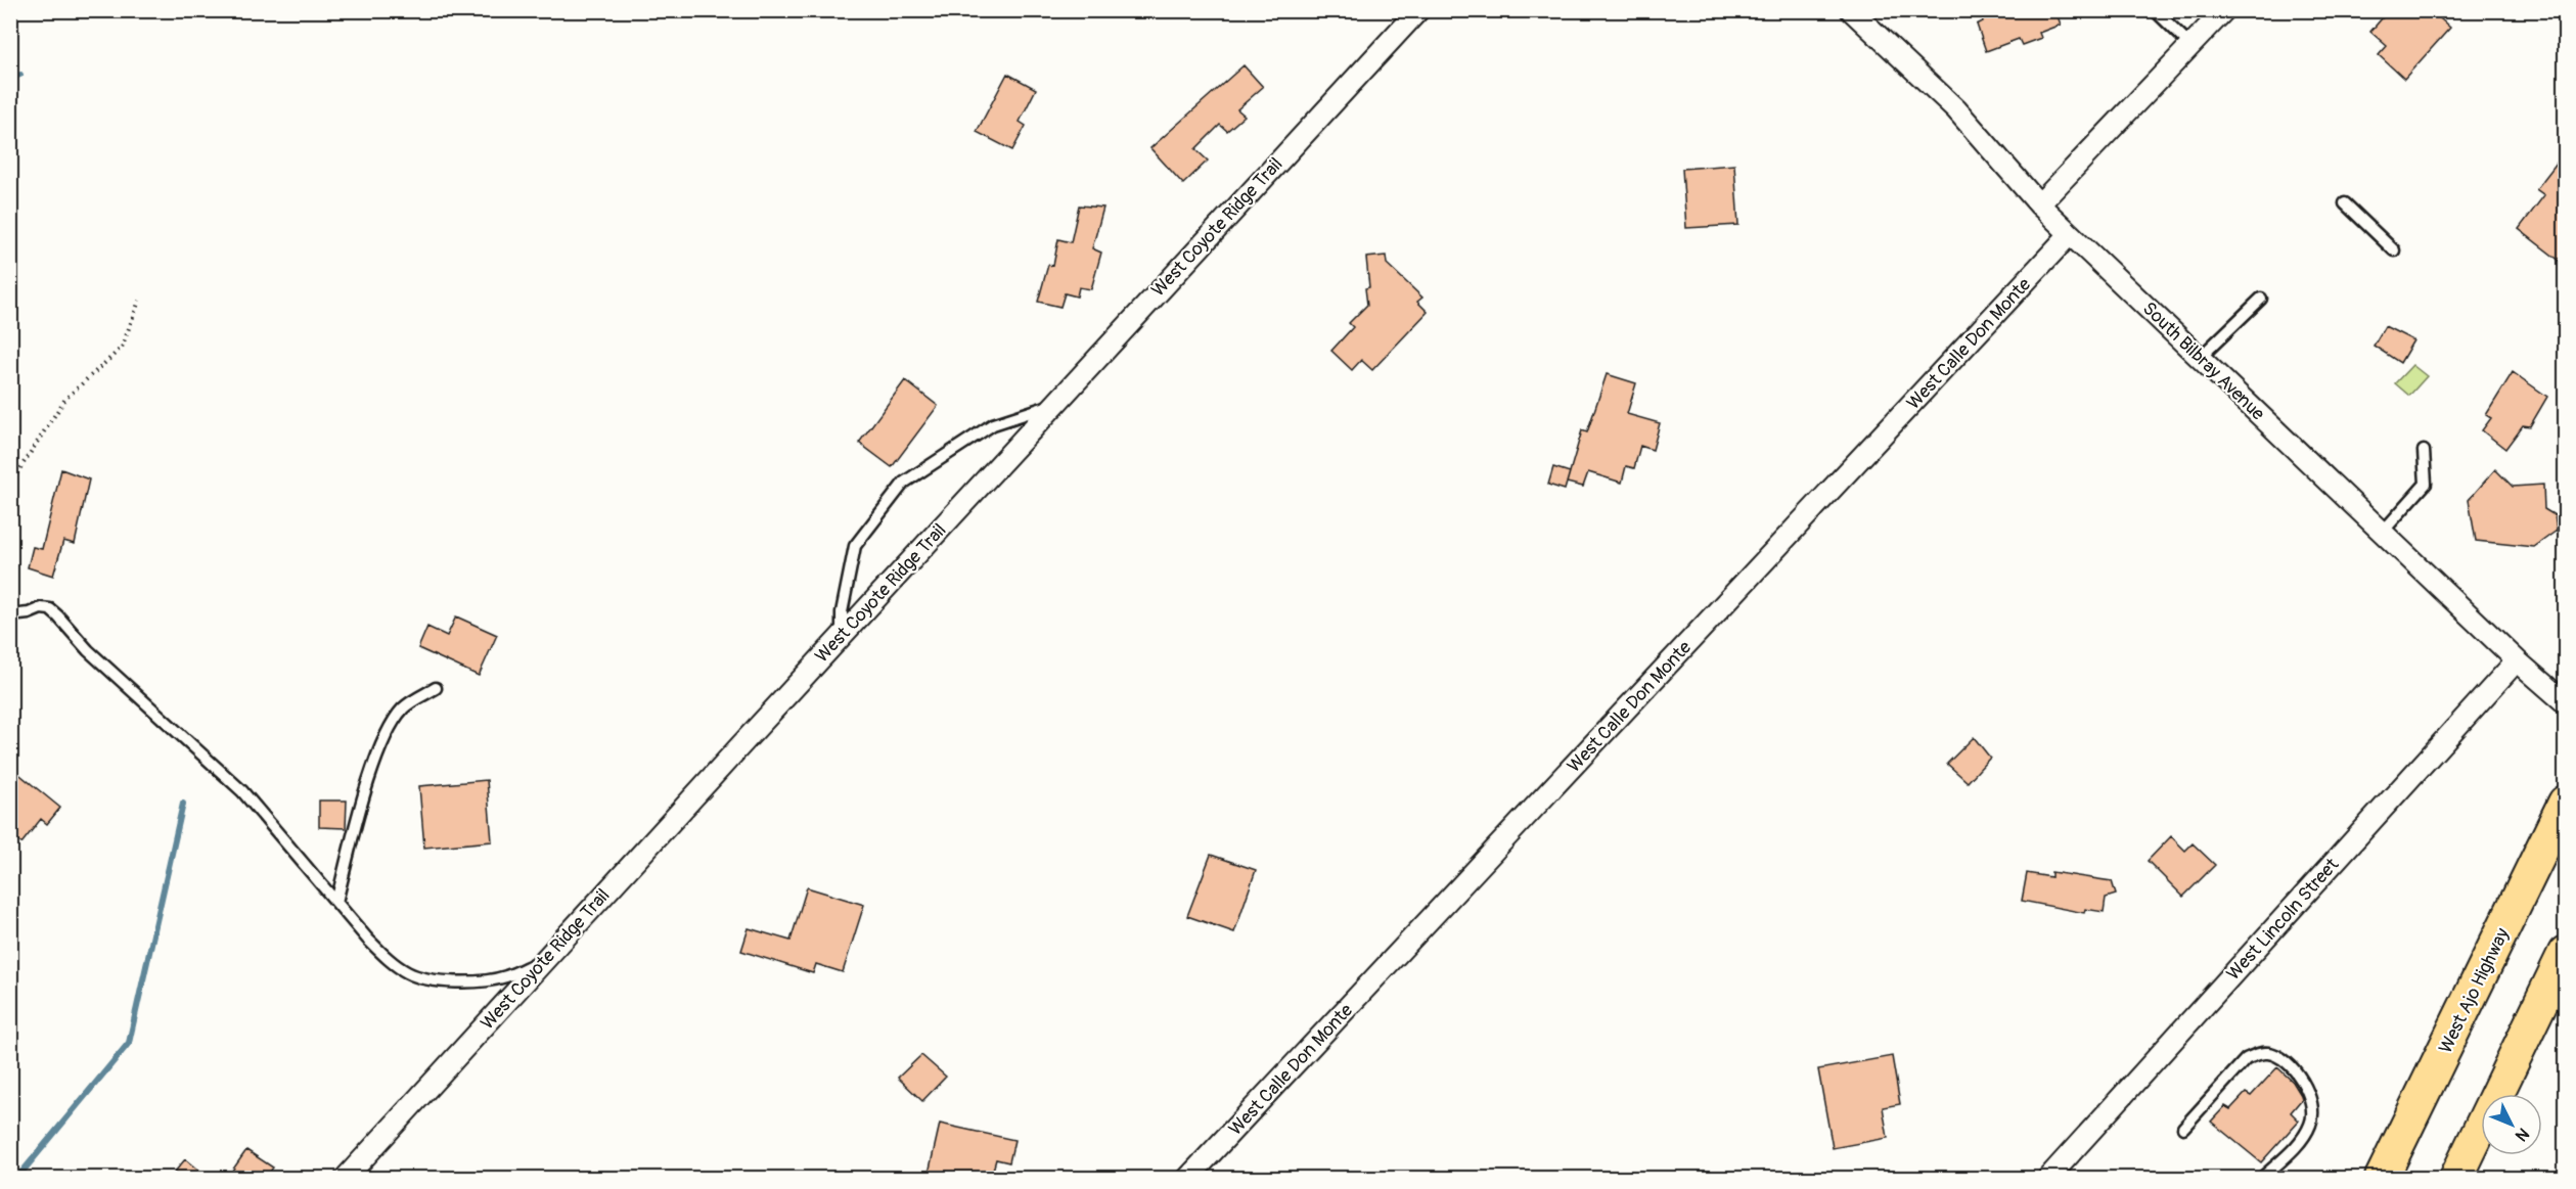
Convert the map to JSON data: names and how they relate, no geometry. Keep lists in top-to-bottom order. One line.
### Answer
{"streets":{"main road":["West Ajo Highway"],"street":["West Coyote Ridge Trail","West Calle Don Monte","South Bilbray Avenue","West Lincoln Street"]},"crossings":[["West Calle Don Monte","South Bilbray Avenue"],["South Bilbray Avenue","West Lincoln Street"]],"north":"bottom right"}
